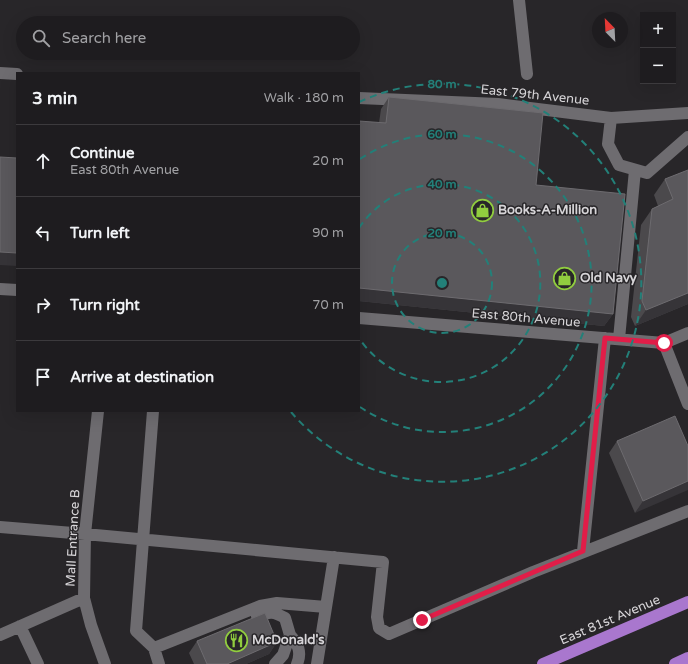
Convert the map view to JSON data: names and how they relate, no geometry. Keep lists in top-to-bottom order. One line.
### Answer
{"streets":{"highway":["East 81st Avenue"],"lane":["East 79th Avenue","East 80th Avenue","Mall Entrance B"]},"places":{"shop":["Books-A-Million","Old Navy"],"restaurant":["McDonald's"]},"north":"top left","page":{"map_buttons":["+","−"],"search":"Search here","heading":["3 min","Walk · 180 m"],"list":[["Continue","East 80th Avenue","20 m"],["Turn left","90 m"],["Turn right","70 m"],"Arrive at destination"]},"rings":["80 m","60 m","40 m","20 m"]}
